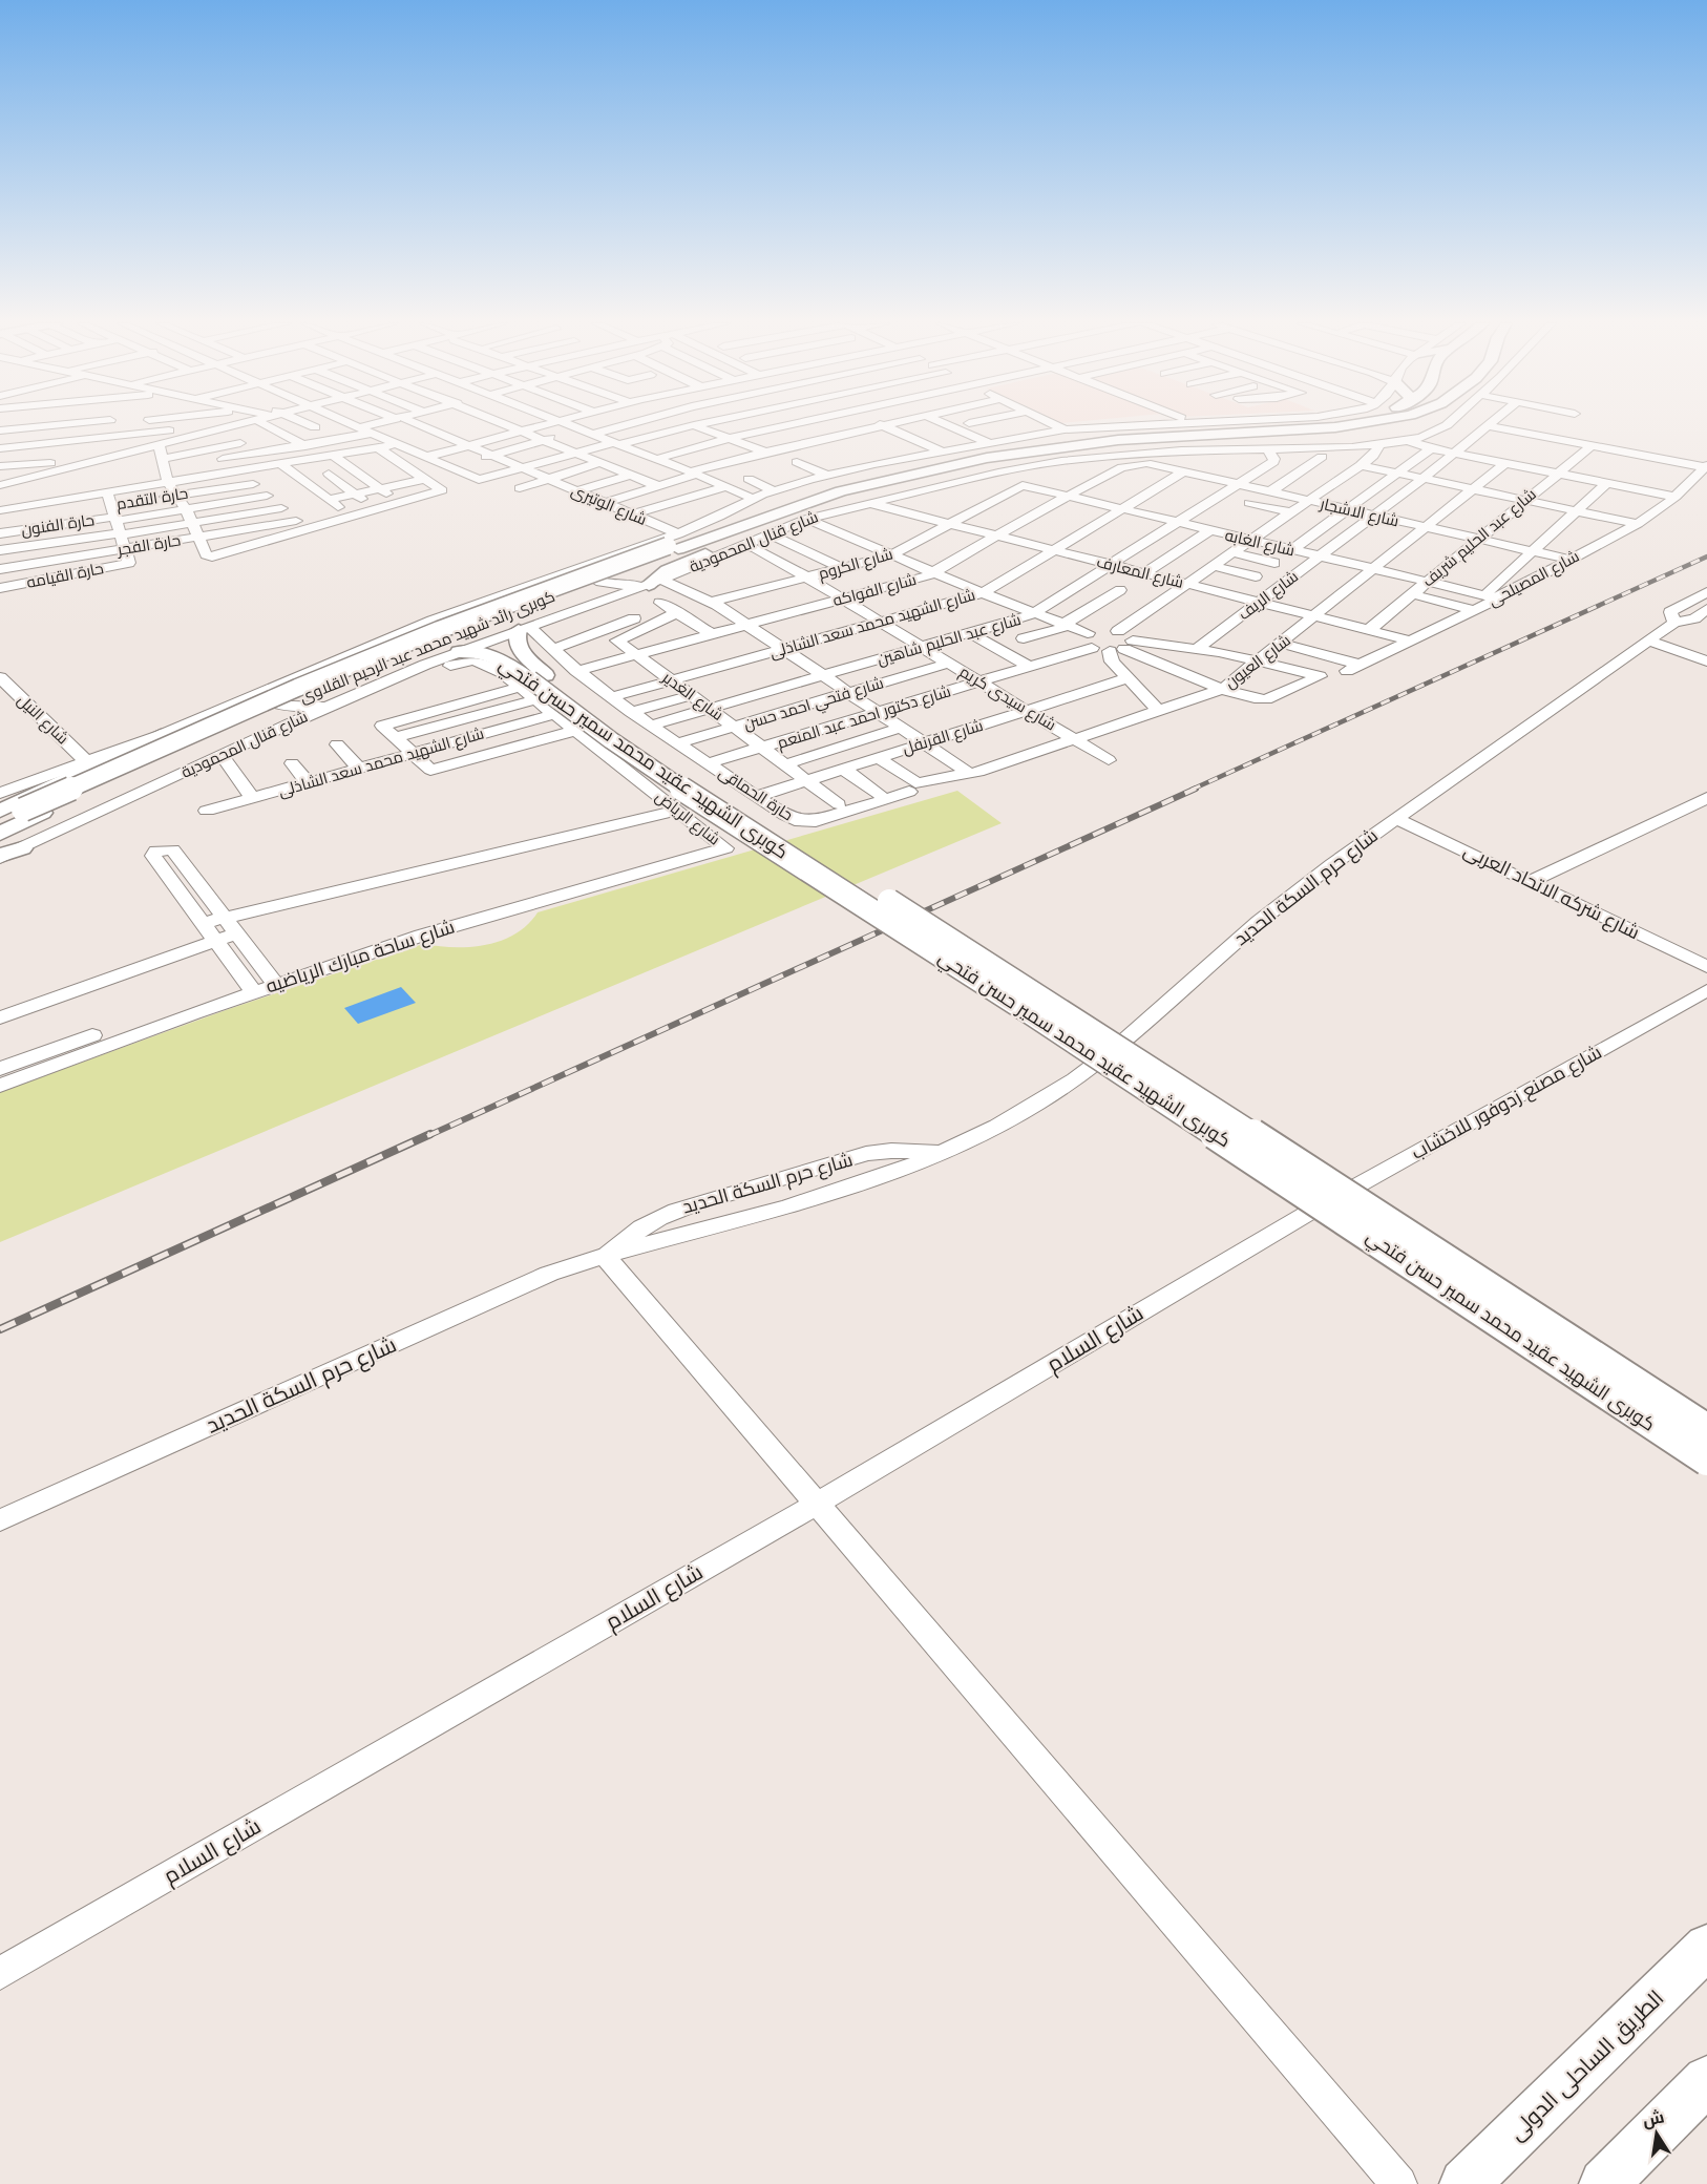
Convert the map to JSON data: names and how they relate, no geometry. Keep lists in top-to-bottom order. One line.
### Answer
{"streets":{"highway":["الطريق الساحلى الدولى"],"main road":["كوبرى رائد شهيد محمد عبد الرحيم القلاوى","كوبرى الشهيد عقيد محمد سمير حسن فتحي"],"street":["حارة التقدم","شارع الوتيرى","شارع الاشجار","حارة الفنون","شارع عبد الحليم شريف","شارع قنال المحمودية","شارع الغابه","حارة الفجر","شارع الكروم","شارع المعارف","حارة القيامه","شارع المصيلحى","شارع الفواكه","شارع الريف","شارع الشهيد محمد سعد الشاذلى","شارع عبد الحليم شاهين","شارع العيون","شارع الغدير","شارع سيدى كريم","شارع فتحي احمد حسن","شارع دكتور احمد عبد المنعم","شارع النيل","شارع القرنفل","حارة الحماقى","شارع الرياض","شارع حرم السكة الحديد","شارع شركه الاتحاد العربى","شارع ساحة مبارك الرياضيه","شارع مصنع زدوفور للاخشاب","شارع السلام"]},"crossings":[["شارع الوتيرى","شارع قنال المحمودية"],["شارع الوتيرى","كوبرى رائد شهيد محمد عبد الرحيم القلاوى"],["شارع الاشجار","شارع عبد الحليم شريف"],["شارع الاشجار","شارع المصيلحى"],["شارع الاشجار","شارع الفواكه"],["شارع الاشجار","شارع الريف"],["شارع الاشجار","شارع الشهيد محمد سعد الشاذلى"],["شارع الاشجار","شارع عبد الحليم شاهين"],["شارع الاشجار","شارع العيون"],["شارع عبد الحليم شريف","شارع الغابه"],["شارع عبد الحليم شريف","شارع المعارف"],["شارع قنال المحمودية","شارع المعارف"],["شارع قنال المحمودية","شارع الفواكه"],["شارع قنال المحمودية","شارع عبد الحليم شاهين"],["شارع قنال المحمودية","كوبرى رائد شهيد محمد عبد الرحيم القلاوى"],["شارع قنال المحمودية","شارع سيدى كريم"],["شارع قنال المحمودية","شارع النيل"],["شارع قنال المحمودية","كوبرى الشهيد عقيد محمد سمير حسن فتحي"],["شارع قنال المحمودية","حارة الحماقى"],["شارع قنال المحمودية","شارع الرياض"],["شارع الغابه","شارع الكروم"],["شارع الغابه","شارع المصيلحى"],["شارع الغابه","شارع الفواكه"],["شارع الغابه","شارع الريف"],["شارع الغابه","شارع الشهيد محمد سعد الشاذلى"],["شارع الغابه","شارع عبد الحليم شاهين"],["شارع الغابه","شارع العيون"],["حارة الفجر","حارة القيامه"],["شارع الكروم","شارع المعارف"],["شارع الكروم","شارع سيدى كريم"],["شارع المعارف","شارع المصيلحى"],["شارع المعارف","شارع الفواكه"],["شارع المعارف","شارع الريف"],["شارع المعارف","شارع الشهيد محمد سعد الشاذلى"],["شارع المعارف","شارع عبد الحليم شاهين"],["شارع المعارف","شارع العيون"],["شارع الفواكه","شارع عبد الحليم شاهين"],["شارع الفواكه","شارع الغدير"],["شارع الفواكه","شارع سيدى كريم"],["شارع الفواكه","حارة الحماقى"],["شارع الشهيد محمد سعد الشاذلى","شارع الغدير"],["شارع الشهيد محمد سعد الشاذلى","شارع سيدى كريم"],["شارع الشهيد محمد سعد الشاذلى","حارة الحماقى"],["شارع الشهيد محمد سعد الشاذلى","شارع الرياض"],["شارع عبد الحليم شاهين","شارع الغدير"],["شارع عبد الحليم شاهين","شارع سيدى كريم"],["شارع عبد الحليم شاهين","حارة الحماقى"],["شارع العيون","شارع سيدى كريم"],["شارع العيون","حارة الحماقى"],["شارع الغدير","شارع فتحي احمد حسن"],["شارع الغدير","شارع دكتور احمد عبد المنعم"],["شارع الغدير","شارع القرنفل"],["شارع سيدى كريم","شارع فتحي احمد حسن"],["شارع سيدى كريم","شارع دكتور احمد عبد المنعم"],["شارع سيدى كريم","شارع القرنفل"],["شارع فتحي احمد حسن","حارة الحماقى"],["شارع دكتور احمد عبد المنعم","حارة الحماقى"],["شارع القرنفل","حارة الحماقى"],["كوبرى الشهيد عقيد محمد سمير حسن فتحي","حارة الحماقى"],["كوبرى الشهيد عقيد محمد سمير حسن فتحي","شارع الرياض"],["شارع الرياض","شارع ساحة مبارك الرياضيه"],["شارع حرم السكة الحديد","شارع شركه الاتحاد العربى"],["شارع مصنع زدوفور للاخشاب","شارع السلام"]],"north":"top"}
